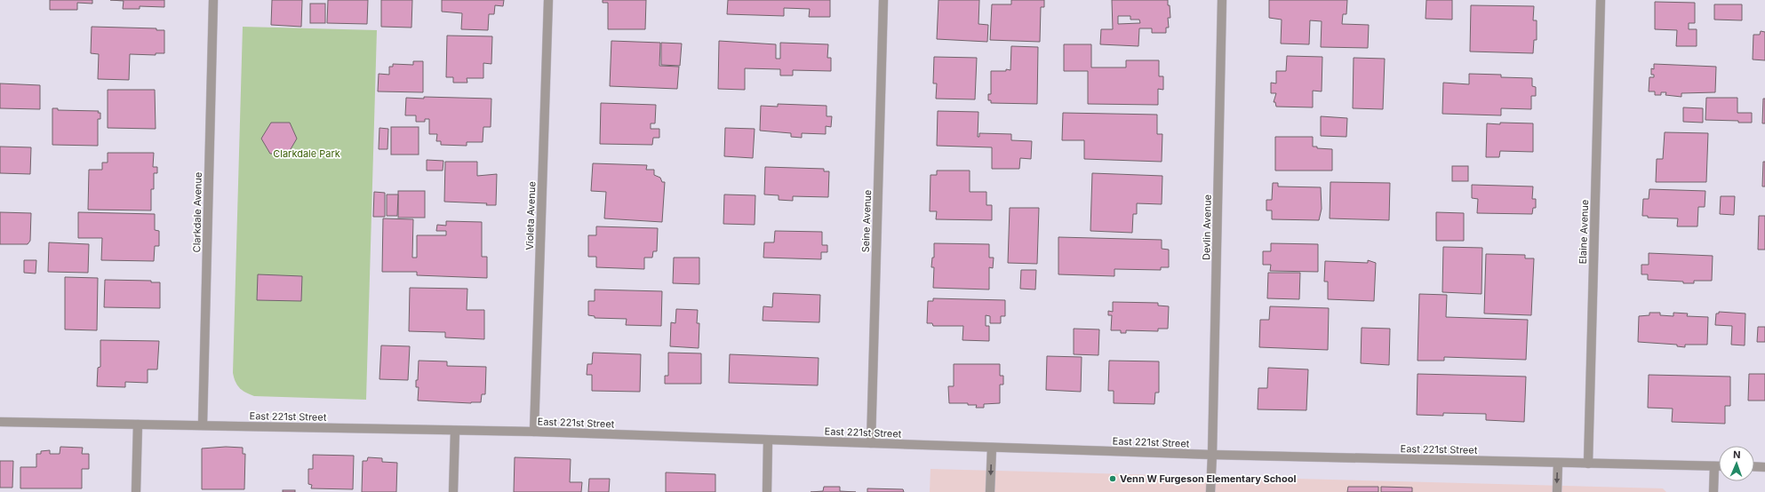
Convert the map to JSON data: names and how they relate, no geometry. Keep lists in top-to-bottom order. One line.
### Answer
{"streets":{"street":["Clarkdale Avenue","Violeta Avenue","Seine Avenue","Devlin Avenue","Elaine Avenue","East 221st Street"]},"crossings":[["Clarkdale Avenue","East 221st Street"],["Violeta Avenue","East 221st Street"],["Seine Avenue","East 221st Street"],["Devlin Avenue","East 221st Street"],["Elaine Avenue","East 221st Street"]],"parks":["Clarkdale Park"],"places":["Venn W Furgeson Elementary School"],"north":"top"}
